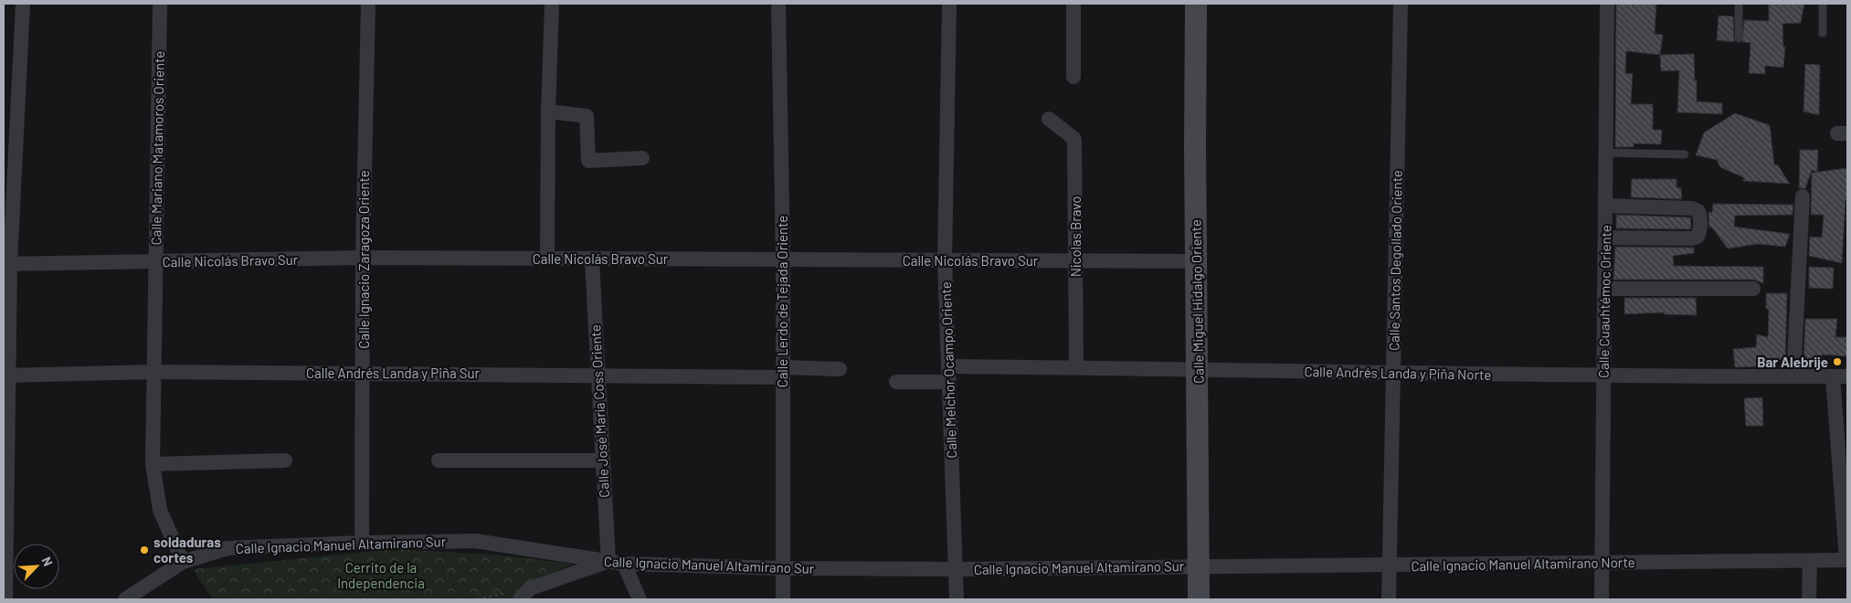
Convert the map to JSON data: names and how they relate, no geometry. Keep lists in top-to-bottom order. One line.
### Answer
{"streets":{"street":["Calle Mariano Matamoros Oriente","Nicolas Bravo","Calle Nicolás Bravo Sur","Calle Ignacio Zaragoza Oriente","Calle Santos Degollado Oriente","Calle Lerdo de Tejada Oriente","Calle Miguel Hidalgo Oriente","Calle Cuauhtémoc Oriente","Calle Melchor Ocampo Oriente","Calle Andrés Landa y Piña Sur","Calle Andrés Landa y Piña Norte","Calle José María Coss Oriente","Calle Ignacio Manuel Altamirano Sur","Calle Ignacio Manuel Altamirano Norte"]},"crossings":[["Calle Mariano Matamoros Oriente","Calle Nicolás Bravo Sur"],["Calle Mariano Matamoros Oriente","Calle Andrés Landa y Piña Sur"],["Calle Mariano Matamoros Oriente","Calle Ignacio Manuel Altamirano Sur"],["Nicolas Bravo","Calle Nicolás Bravo Sur"],["Nicolas Bravo","Calle Andrés Landa y Piña Norte"],["Calle Nicolás Bravo Sur","Calle Ignacio Zaragoza Oriente"],["Calle Nicolás Bravo Sur","Calle Lerdo de Tejada Oriente"],["Calle Nicolás Bravo Sur","Calle Miguel Hidalgo Oriente"],["Calle Nicolás Bravo Sur","Calle Melchor Ocampo Oriente"],["Calle Nicolás Bravo Sur","Calle José María Coss Oriente"],["Calle Ignacio Zaragoza Oriente","Calle Andrés Landa y Piña Sur"],["Calle Ignacio Zaragoza Oriente","Calle Ignacio Manuel Altamirano Sur"],["Calle Santos Degollado Oriente","Calle Andrés Landa y Piña Norte"],["Calle Santos Degollado Oriente","Calle Ignacio Manuel Altamirano Norte"],["Calle Lerdo de Tejada Oriente","Calle Andrés Landa y Piña Sur"],["Calle Lerdo de Tejada Oriente","Calle Ignacio Manuel Altamirano Sur"],["Calle Miguel Hidalgo Oriente","Calle Andrés Landa y Piña Norte"],["Calle Miguel Hidalgo Oriente","Calle Ignacio Manuel Altamirano Sur"],["Calle Miguel Hidalgo Oriente","Calle Ignacio Manuel Altamirano Norte"],["Calle Cuauhtémoc Oriente","Calle Andrés Landa y Piña Norte"],["Calle Cuauhtémoc Oriente","Calle Ignacio Manuel Altamirano Norte"],["Calle Melchor Ocampo Oriente","Calle Andrés Landa y Piña Norte"],["Calle Melchor Ocampo Oriente","Calle Ignacio Manuel Altamirano Sur"],["Calle Andrés Landa y Piña Sur","Calle José María Coss Oriente"],["Calle José María Coss Oriente","Calle Ignacio Manuel Altamirano Sur"],["Calle Ignacio Manuel Altamirano Sur","Calle Ignacio Manuel Altamirano Norte"]],"parks":["Cerrito de la Independencia"],"places":["Bar Alebrije","soldaduras cortes"],"north":"top right"}
